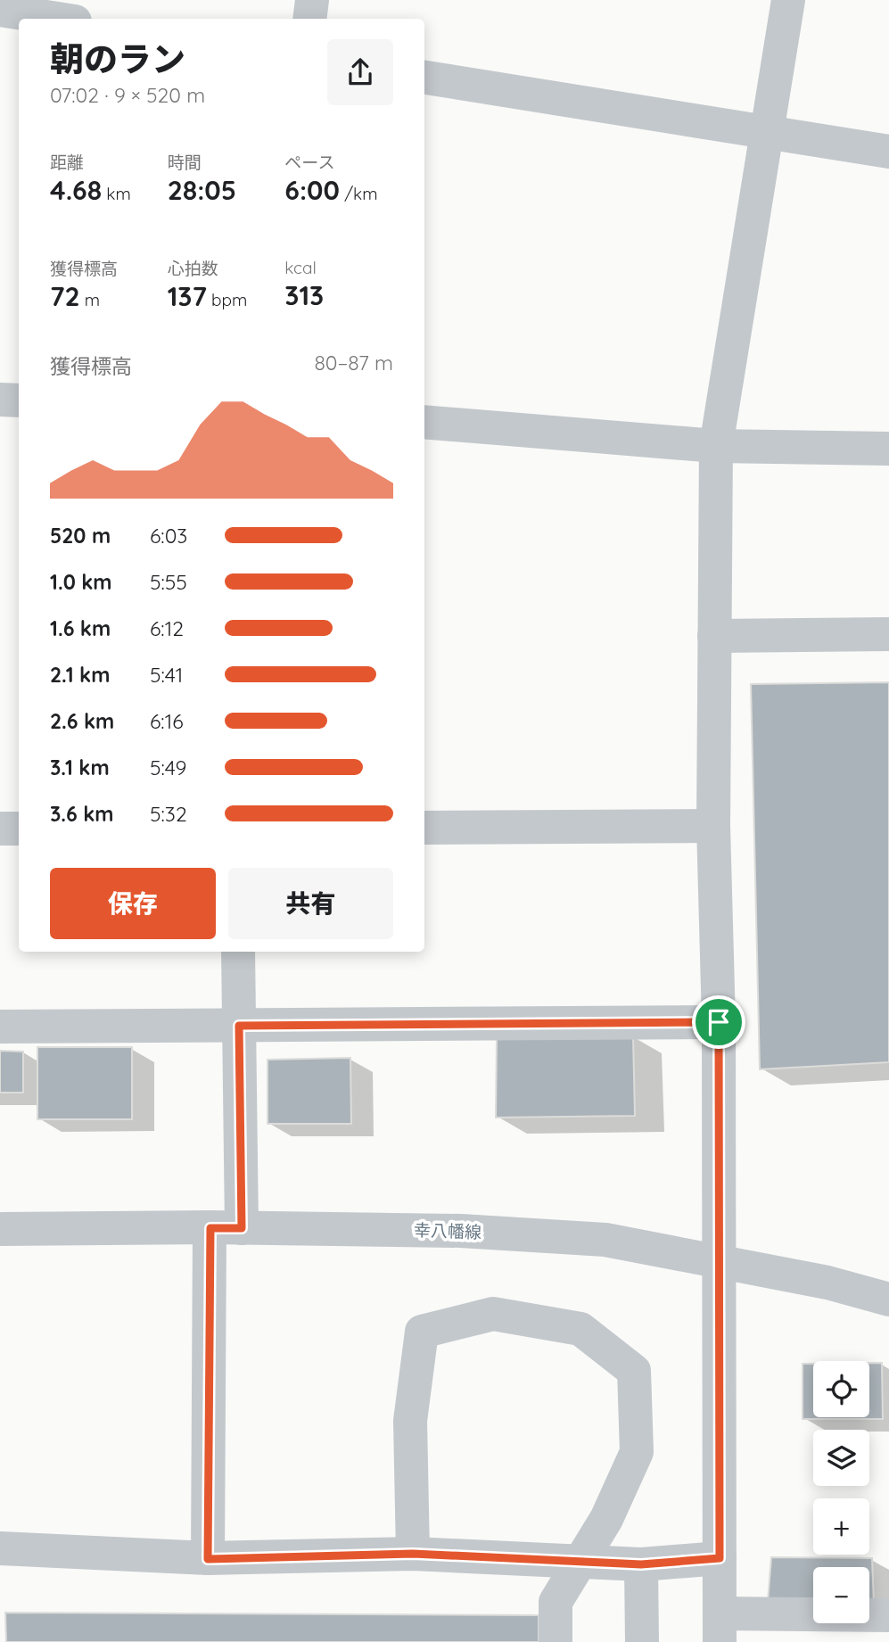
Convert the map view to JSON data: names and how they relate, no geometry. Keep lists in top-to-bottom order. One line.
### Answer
{"streets":{"street":["幸八幡線"]},"page":{"heading":["朝のラン","07:02 · 9 × 520 m"],"stats":[["距離","4.68 km"],["時間","28:05"],["ペース","6:00 /km"],["獲得標高","72 m"],["心拍数","137 bpm"],["kcal","313"]],"chart":["獲得標高","80–87 m"],"list":[{"name":"520 m","note":"6:03"},{"name":"1.0 km","note":"5:55"},{"name":"1.6 km","note":"6:12"},{"name":"2.1 km","note":"5:41"},{"name":"2.6 km","note":"6:16"},{"name":"3.1 km","note":"5:49"},{"name":"3.6 km","note":"5:32"}],"buttons":["保存","共有"],"map_buttons":["+","−"]}}
